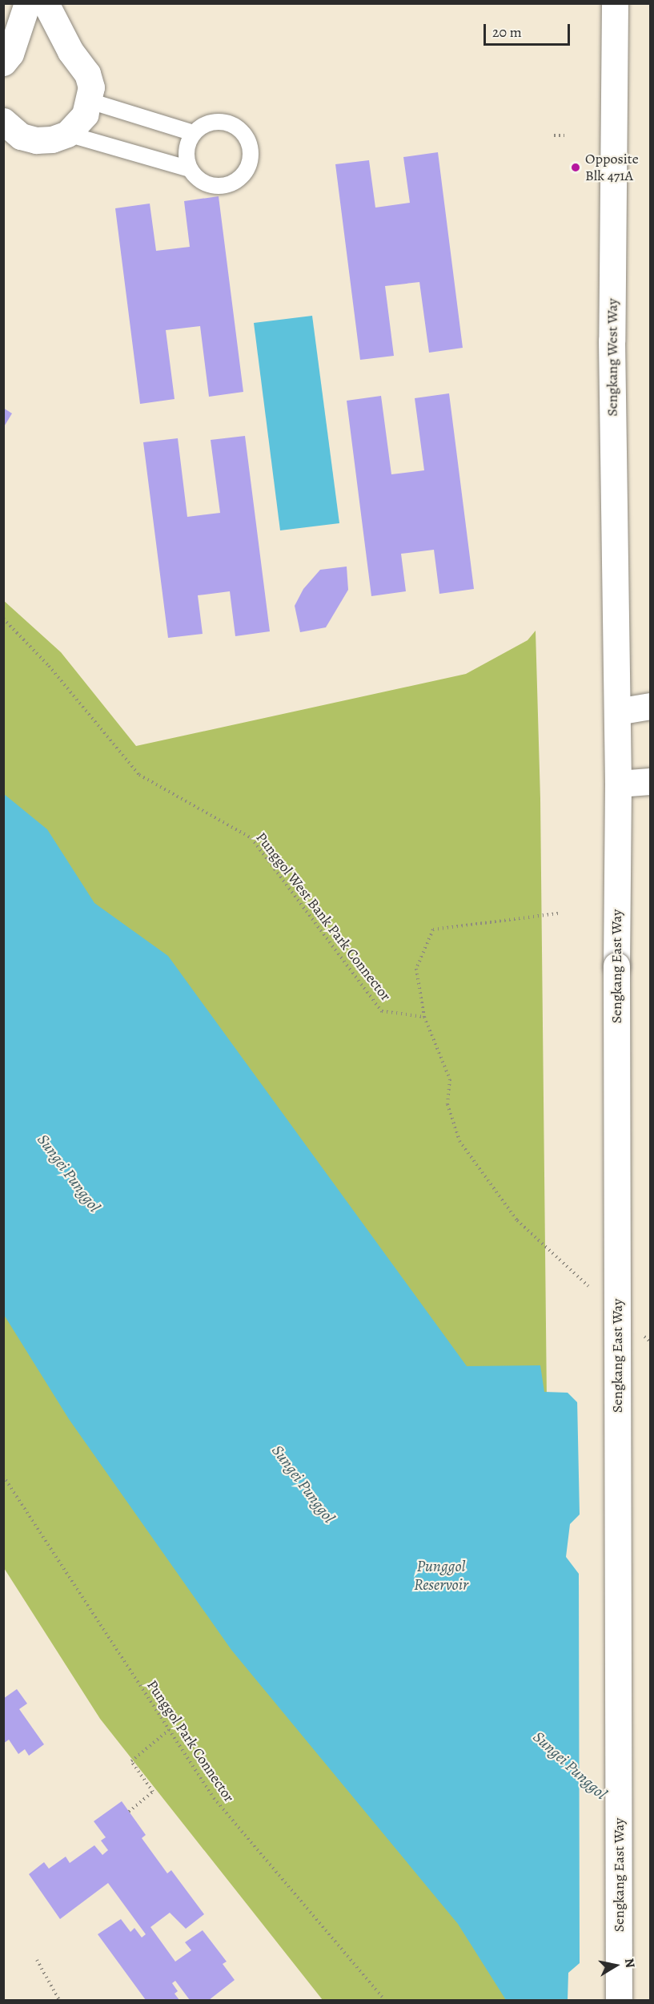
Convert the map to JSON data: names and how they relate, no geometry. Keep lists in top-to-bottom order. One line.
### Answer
{"streets":{"main road":["Sengkang West Way","Sengkang East Way"],"path":["Punggol West Bank Park Connector","Punggol Park Connector"]},"crossings":[["Sengkang West Way","Sengkang East Way"]],"water":["Sungei Punggol","Punggol Reservoir"],"places":["Opposite Blk 471A"],"scale_bar":"20 m","north":"right"}
